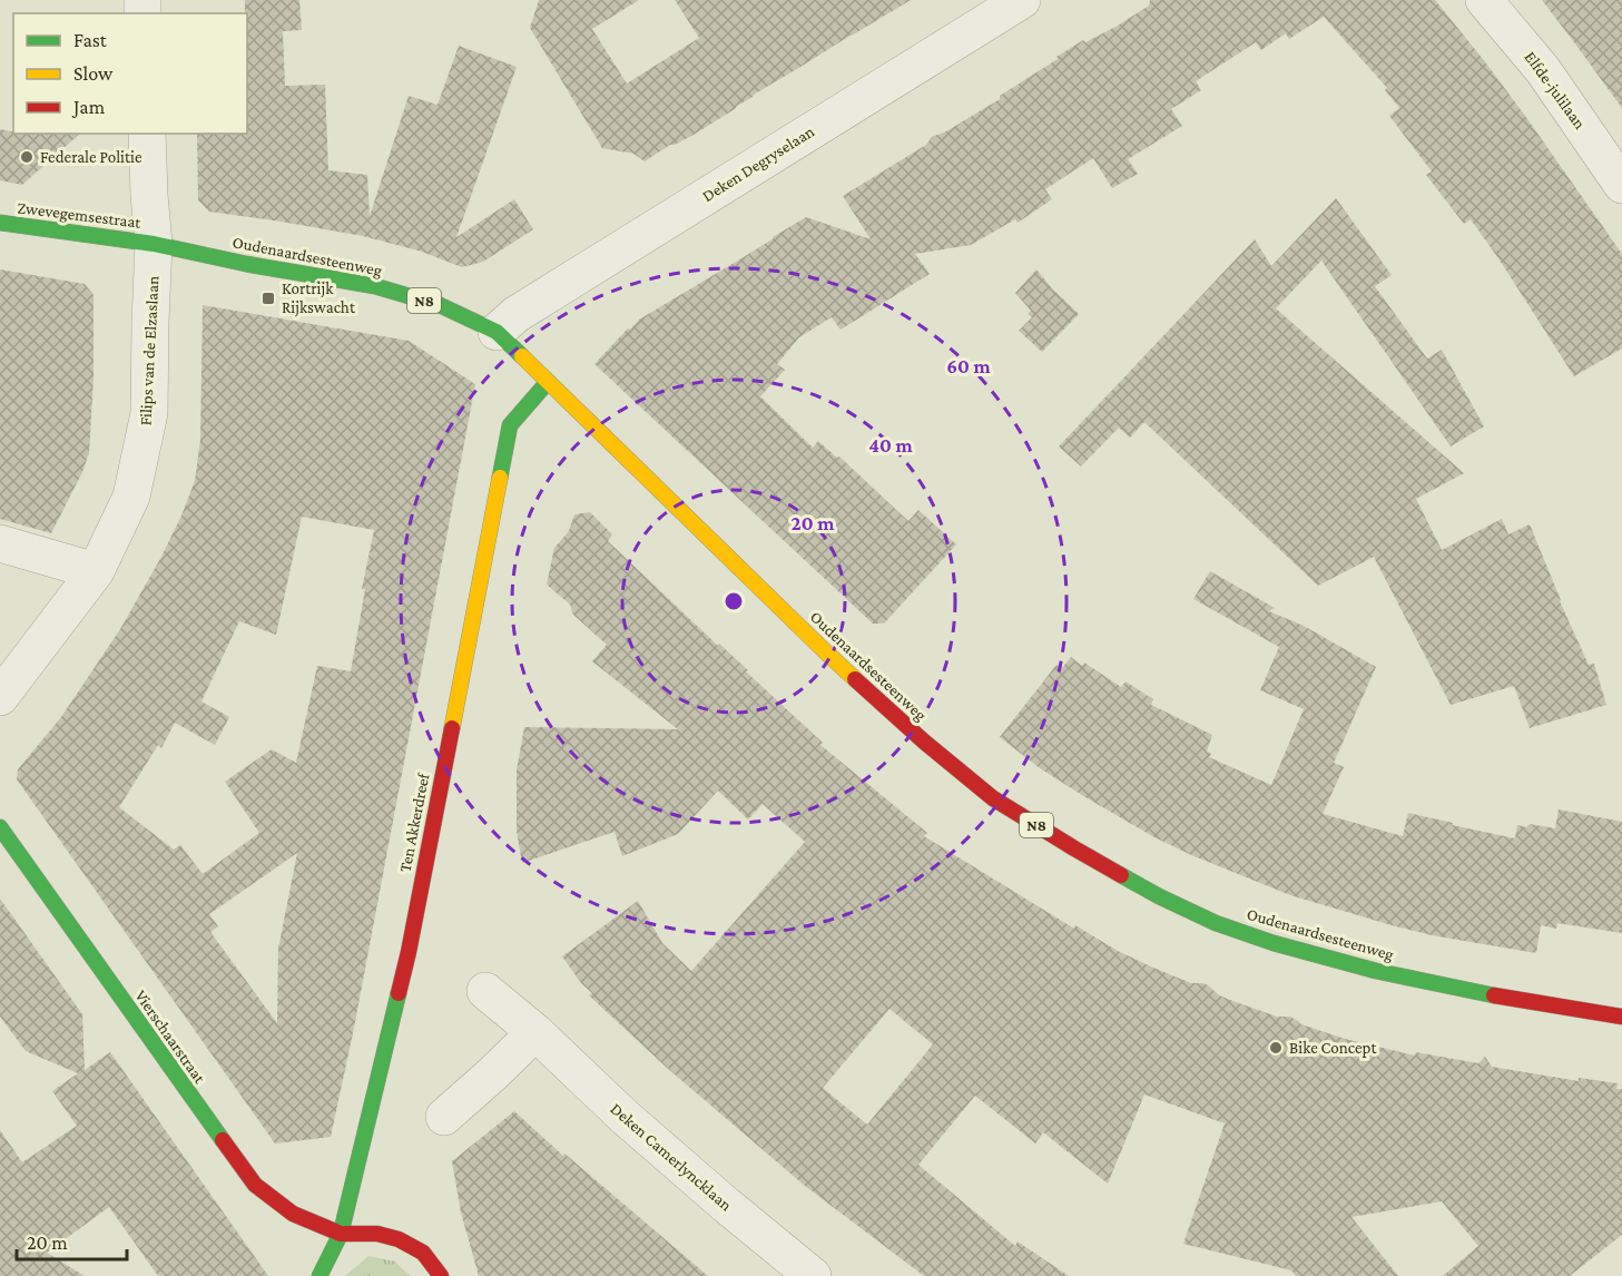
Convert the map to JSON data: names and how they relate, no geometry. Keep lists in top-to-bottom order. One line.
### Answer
{"streets":{"main road":["Zwevegemsestraat","Oudenaardsesteenweg","N8","Ten Akkerdreef","Vierschaarstraat"],"street":["Elfde-julilaan","Deken Degryselaan","Filips van de Elzaslaan","Deken Camerlyncklaan"]},"crossings":[["Deken Degryselaan","Oudenaardsesteenweg"],["Zwevegemsestraat","Oudenaardsesteenweg"],["Zwevegemsestraat","Filips van de Elzaslaan"],["Oudenaardsesteenweg","Filips van de Elzaslaan"],["Oudenaardsesteenweg","Ten Akkerdreef"],["Ten Akkerdreef","Vierschaarstraat"]],"places":{"other":["Federale Politie","Bike Concept"],"transit":["Kortrijk Rijkswacht"]},"legend":["Fast","Slow","Jam"],"scale_bar":"20 m","rings":["60 m","40 m","20 m"]}
